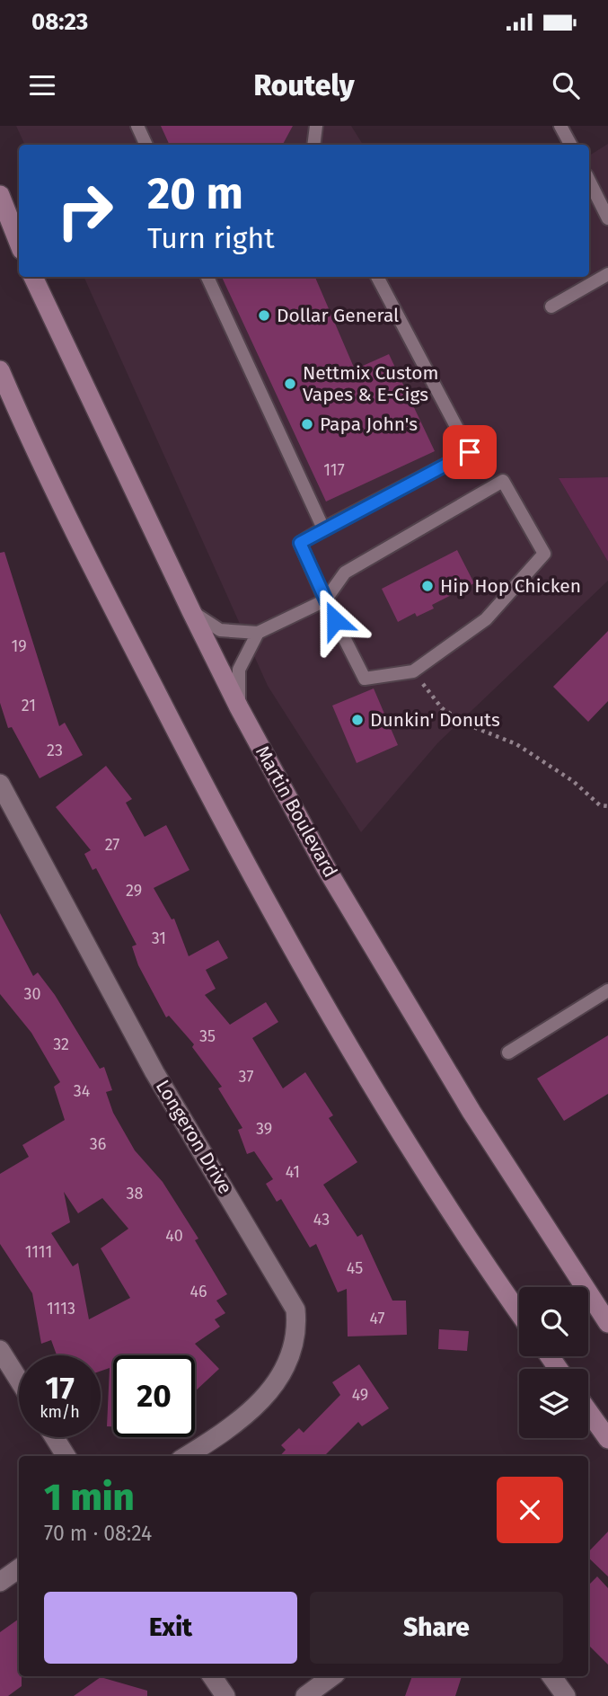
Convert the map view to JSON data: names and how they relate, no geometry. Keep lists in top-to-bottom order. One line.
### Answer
{"streets":{"main road":["Martin Boulevard"],"street":["Longeron Drive"]},"places":["Dollar General","Nettmix Custom Vapes & E-Cigs","Papa John's","Hip Hop Chicken","Dunkin' Donuts"],"house_numbers":["117","19","21","23","27","29","31","30","35","32","37","34","39","36","41","38","43","40","1111","45","46","1113","47","49"],"page":{"status":"08:23","header":"Routely","turn":["20 m","Turn right"],"speed":"17 km/h","limit":"20","heading":["1 min","70 m · 08:24"],"buttons":["Exit","Share"]}}
